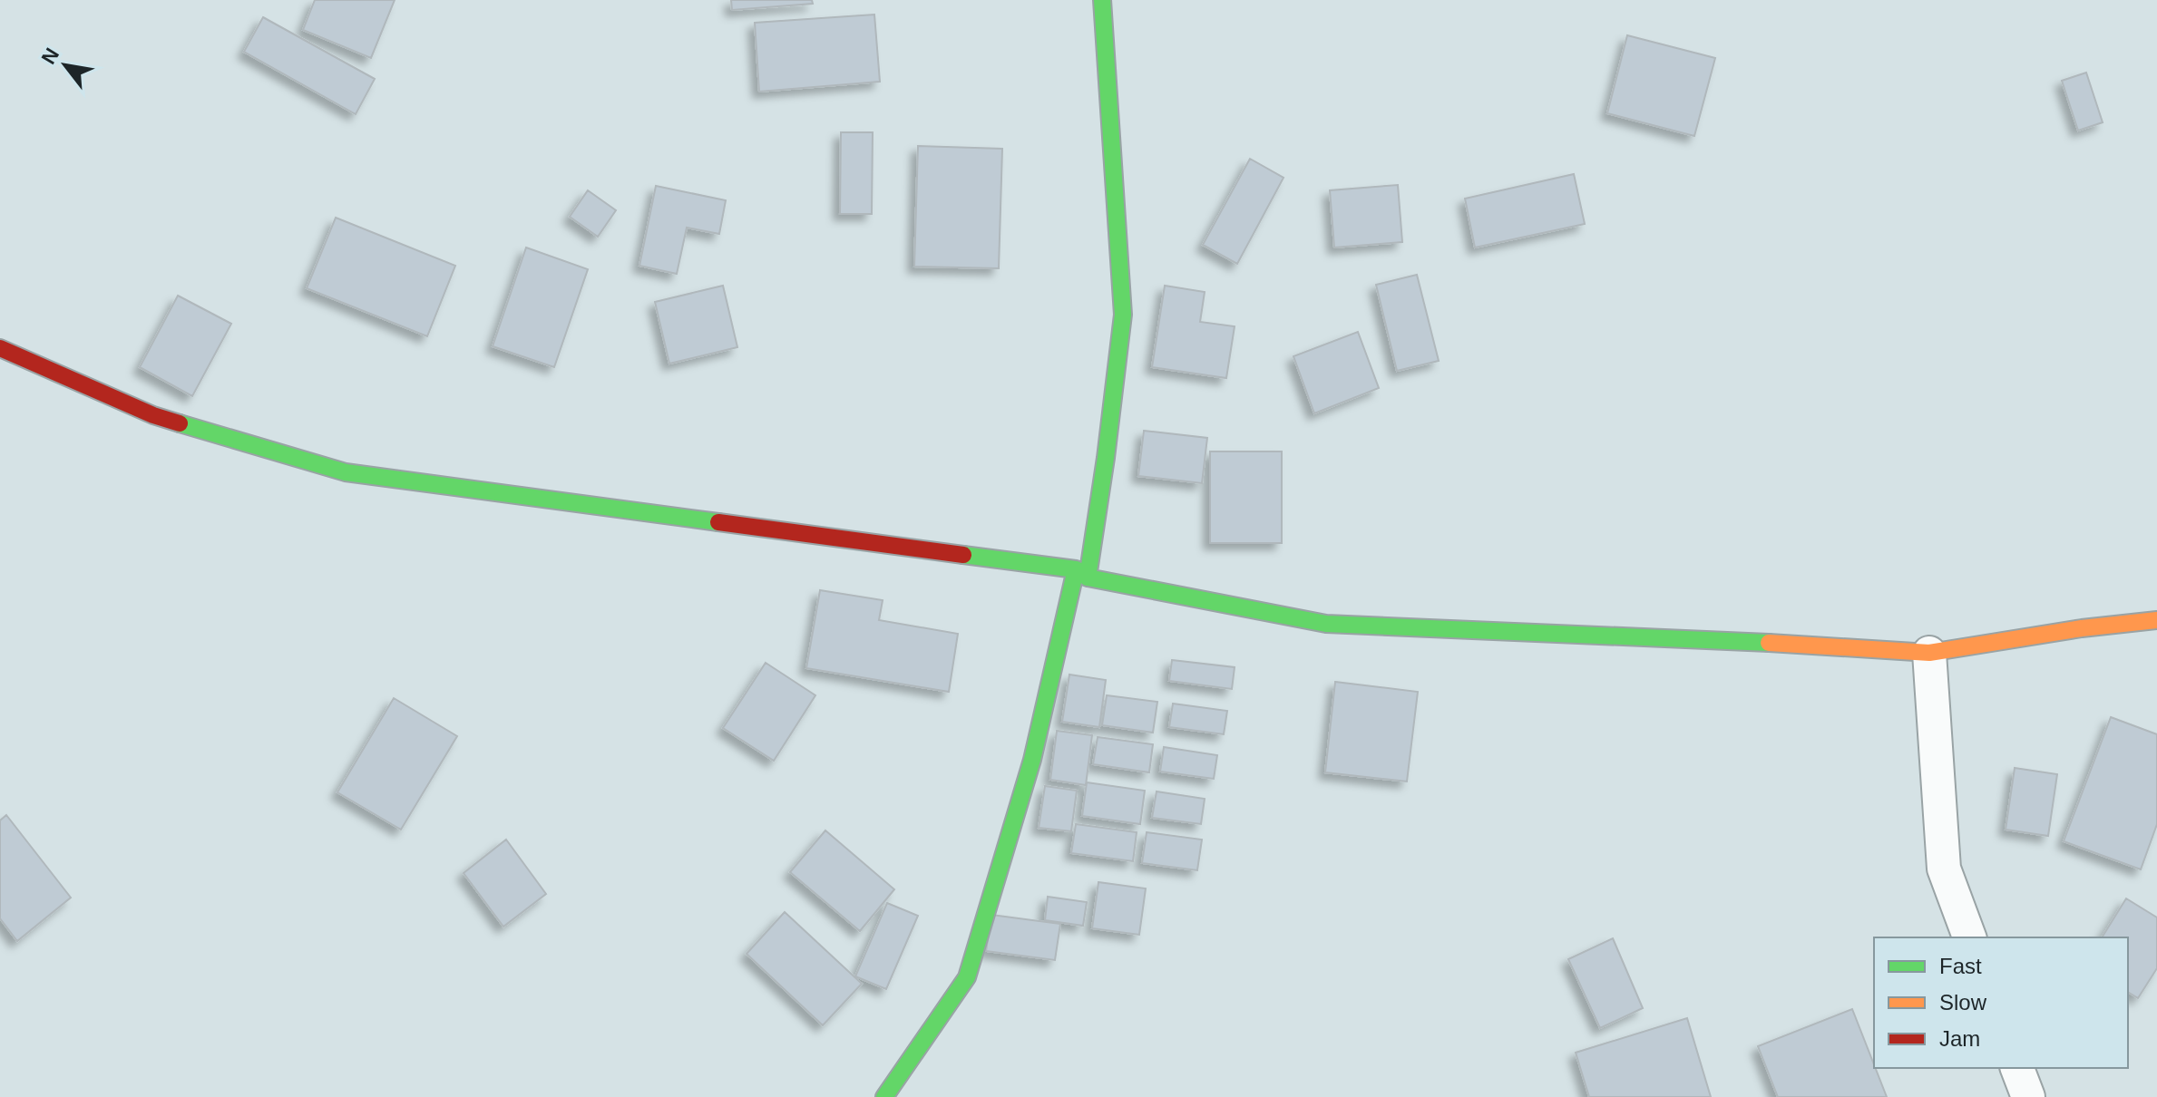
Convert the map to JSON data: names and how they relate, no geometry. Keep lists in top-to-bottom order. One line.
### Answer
{"legend":["Fast","Slow","Jam"],"north":"top left"}
